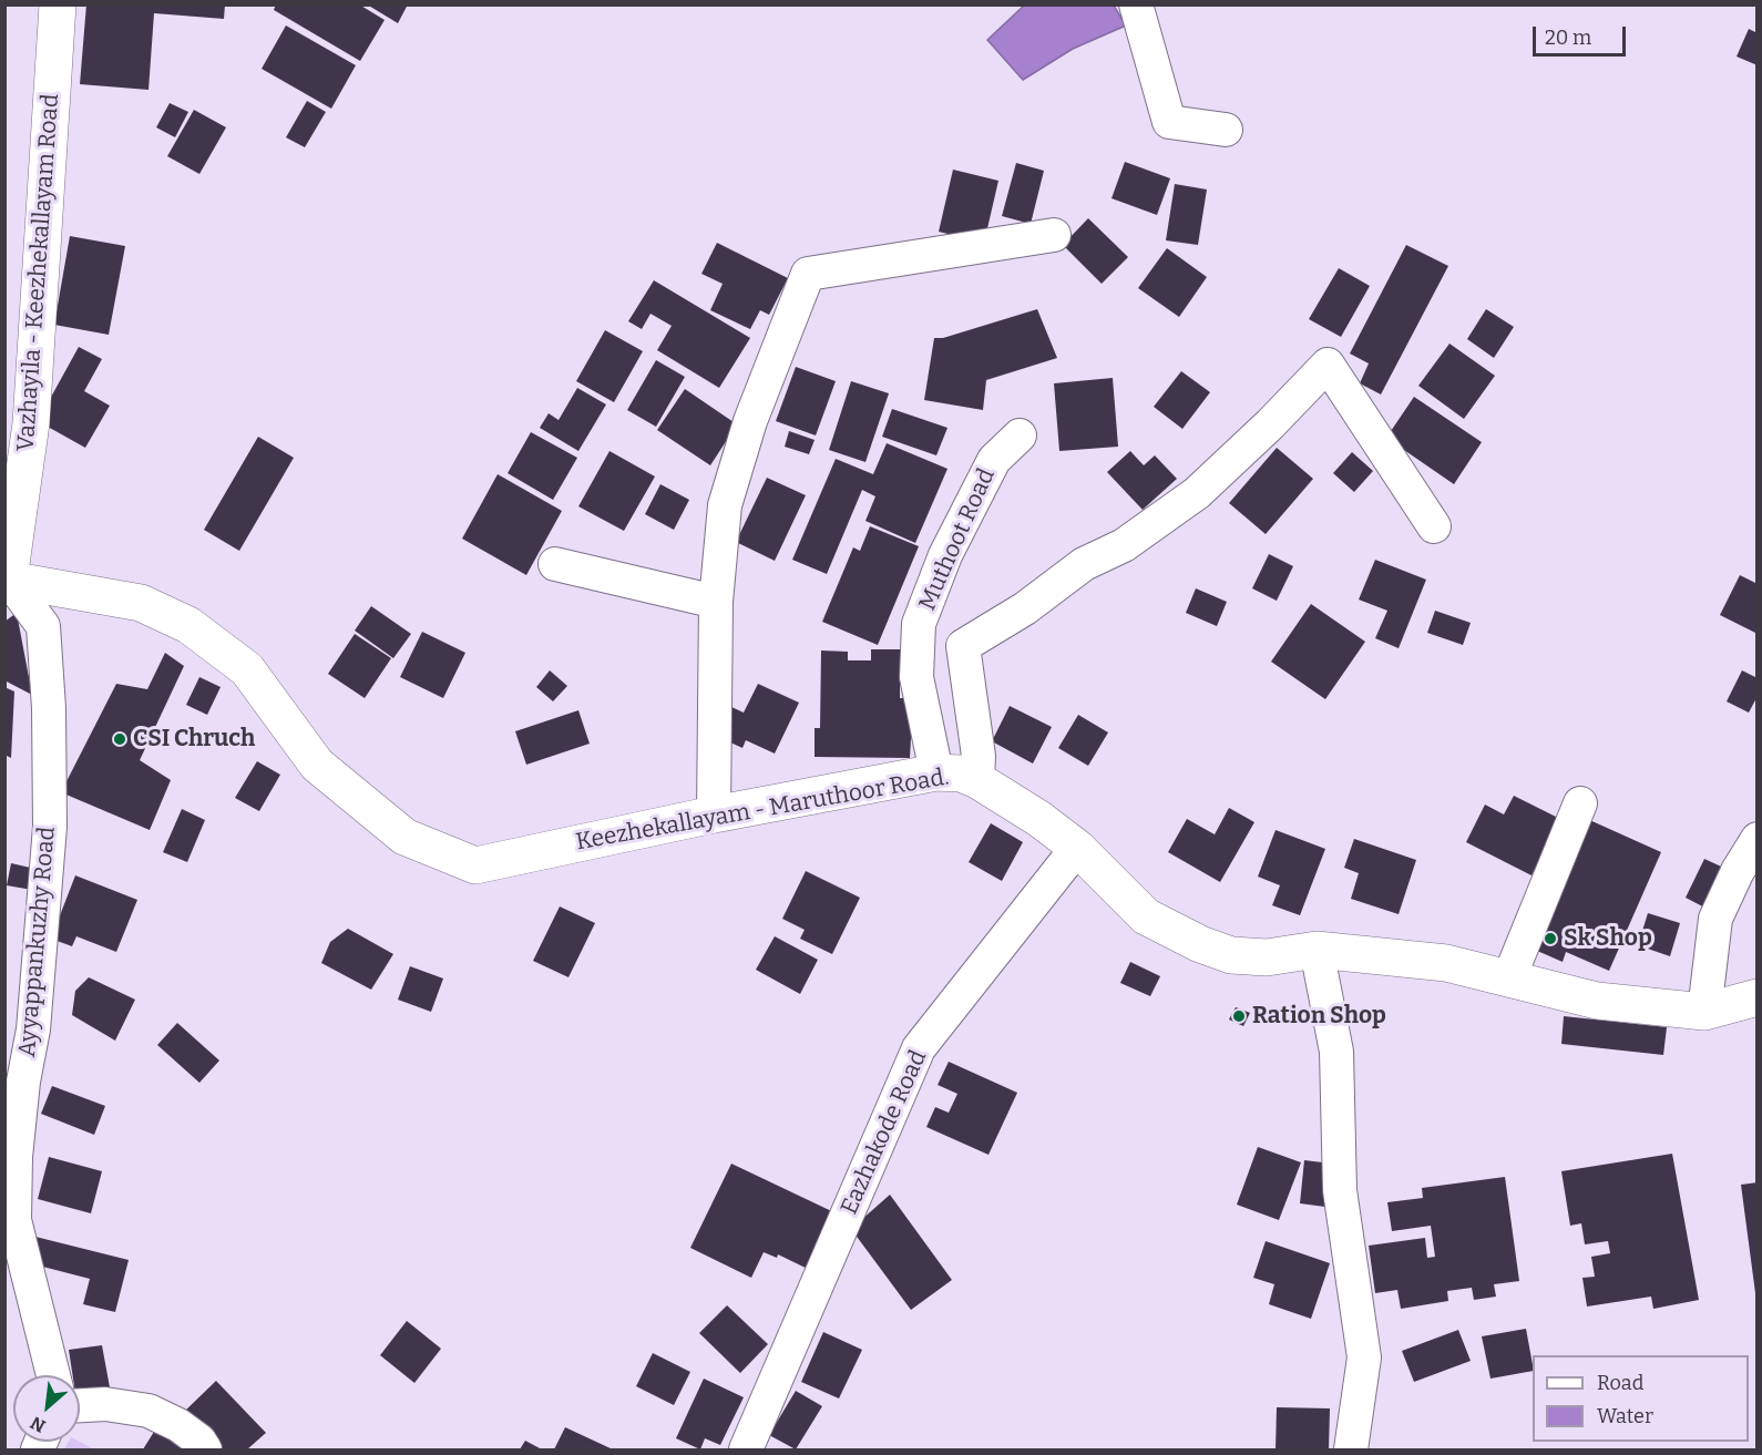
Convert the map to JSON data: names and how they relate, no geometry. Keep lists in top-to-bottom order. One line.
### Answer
{"streets":{"street":["Vazhayila - Keezhekallayam Road","Muthoot Road","Keezhekallayam - Maruthoor Road.","Ayyappankuzhy Road","Eazhakode Road"]},"crossings":[["Vazhayila - Keezhekallayam Road","Keezhekallayam - Maruthoor Road."],["Vazhayila - Keezhekallayam Road","Ayyappankuzhy Road"],["Muthoot Road","Keezhekallayam - Maruthoor Road."],["Keezhekallayam - Maruthoor Road.","Ayyappankuzhy Road"],["Keezhekallayam - Maruthoor Road.","Eazhakode Road"]],"places":["CSI Chruch","Sk Shop","Ration Shop"],"legend":["Road","Water"],"scale_bar":"20 m","north":"bottom left"}
